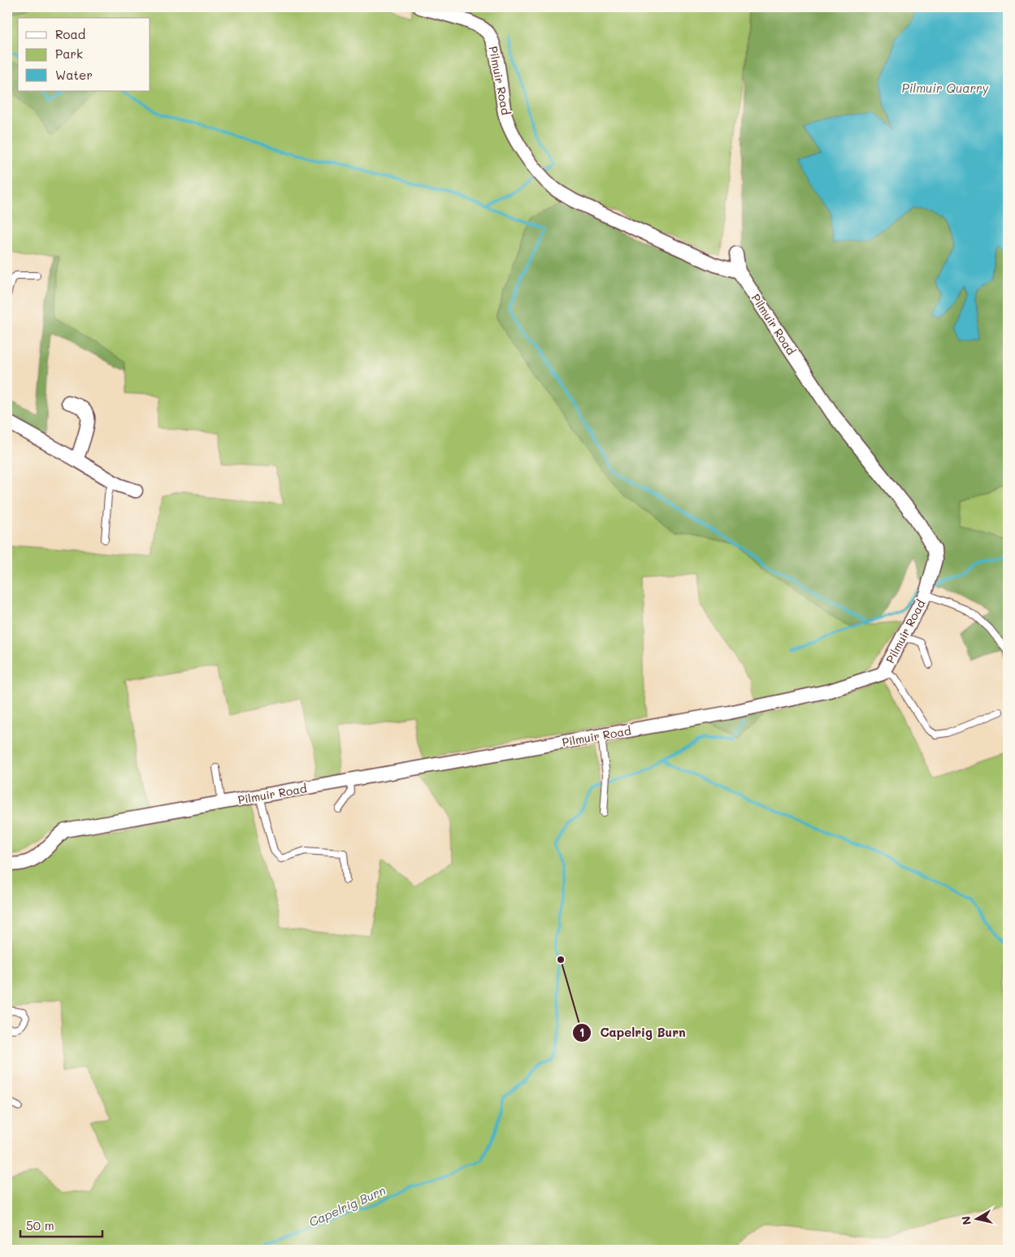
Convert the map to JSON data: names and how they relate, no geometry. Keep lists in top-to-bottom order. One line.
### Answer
{"streets":{"street":["Pilmuir Road"]},"water":["Pilmuir Quarry","Capelrig Burn"],"places":["Capelrig Burn"],"legend":["Road","Park","Water"],"scale_bar":"50 m","north":"left"}
